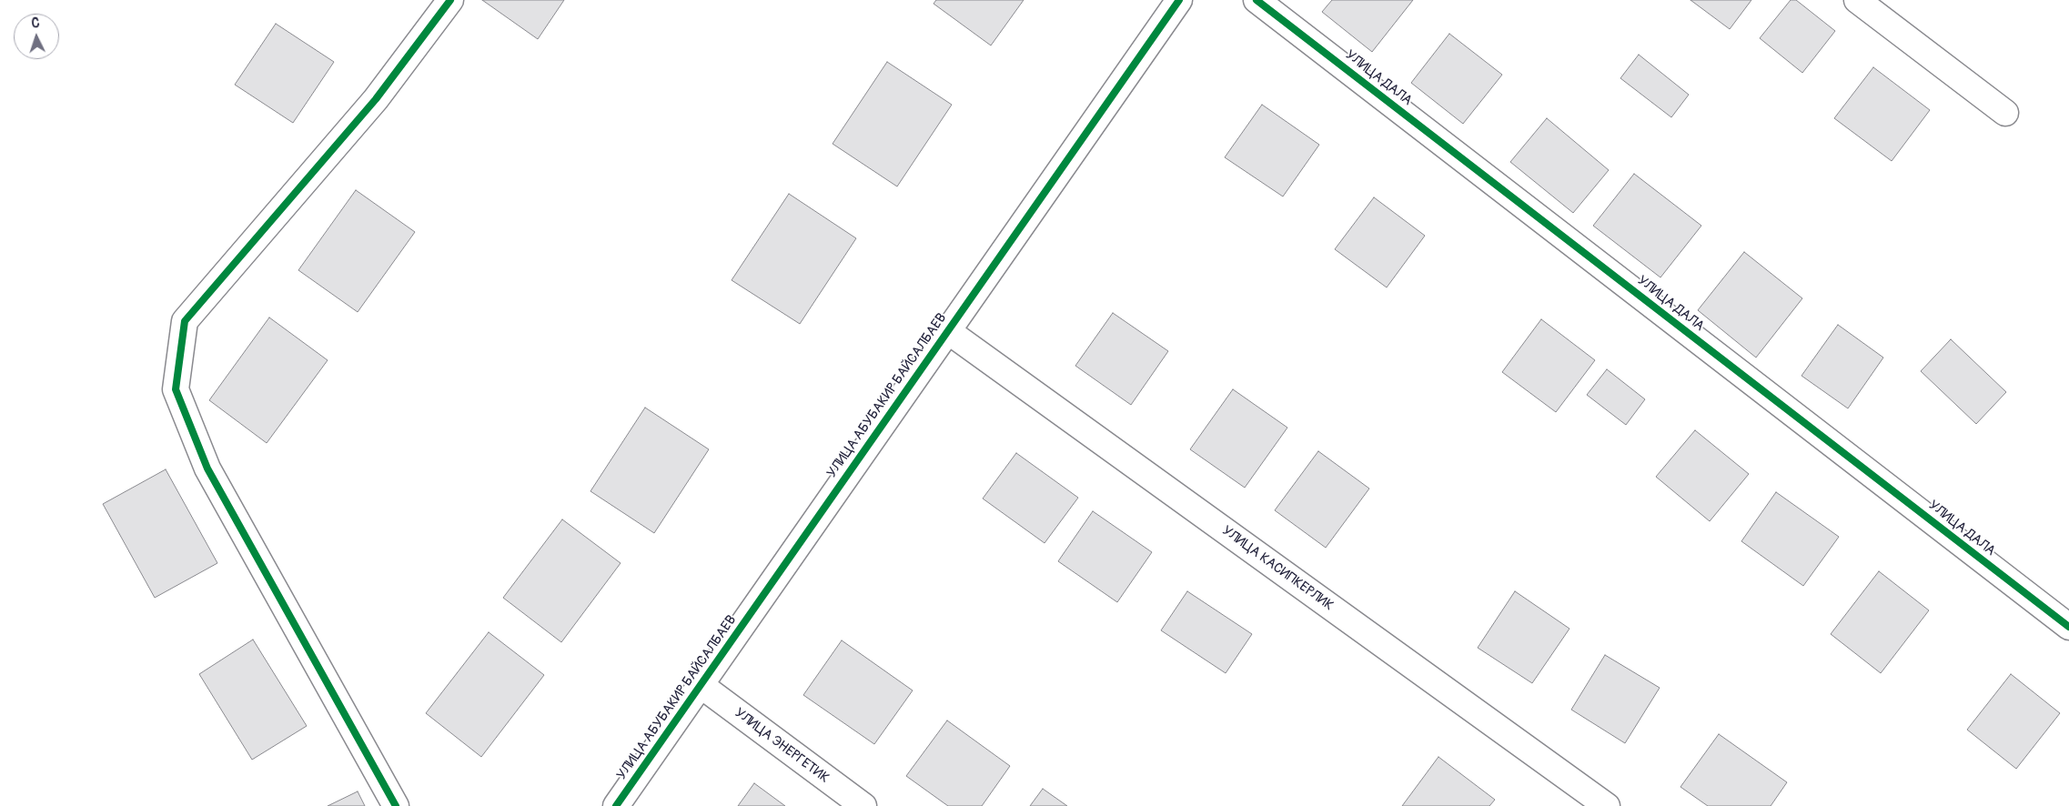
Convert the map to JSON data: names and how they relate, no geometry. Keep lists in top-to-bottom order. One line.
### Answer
{"streets":{"street":["УЛИЦА ДАЛА","УЛИЦА АБУБАКИР БАЙСАЛБАЕВ","УЛИЦА КАСИПКЕРЛИК","УЛИЦА ЭНЕРГЕТИК"]},"crossings":[["УЛИЦА АБУБАКИР БАЙСАЛБАЕВ","УЛИЦА КАСИПКЕРЛИК"],["УЛИЦА АБУБАКИР БАЙСАЛБАЕВ","УЛИЦА ЭНЕРГЕТИК"]],"north":"top"}
